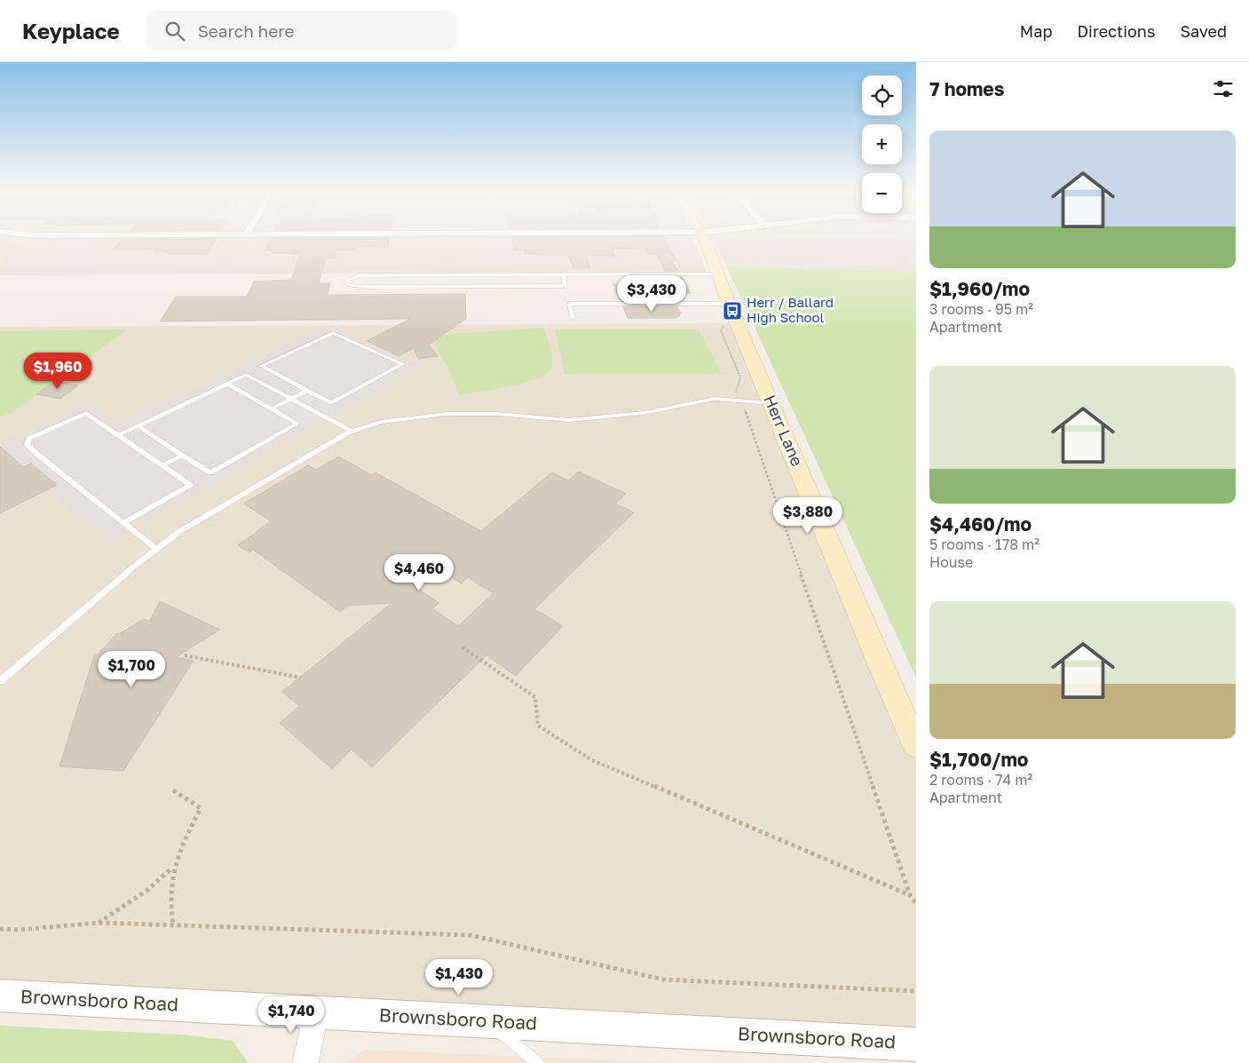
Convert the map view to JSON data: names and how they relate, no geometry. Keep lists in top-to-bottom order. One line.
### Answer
{"streets":{"main road":["Herr Lane"],"street":["Brownsboro Road"]},"places":{"bus stop":["Herr / Ballard High School"]},"page":{"header":"Keyplace","search":"Search here","nav":["Map","Directions","Saved"],"heading":"7 homes","map_buttons":["+","−"],"list":[{"name":"$1,960/mo","note":"3 rooms · 95 m² · Apartment"},{"name":"$4,460/mo","note":"5 rooms · 178 m² · House"},{"name":"$1,700/mo","note":"2 rooms · 74 m² · Apartment"}],"price":["$3,430","$1,960","$3,880","$4,460","$1,700","$1,430","$1,740"]}}
